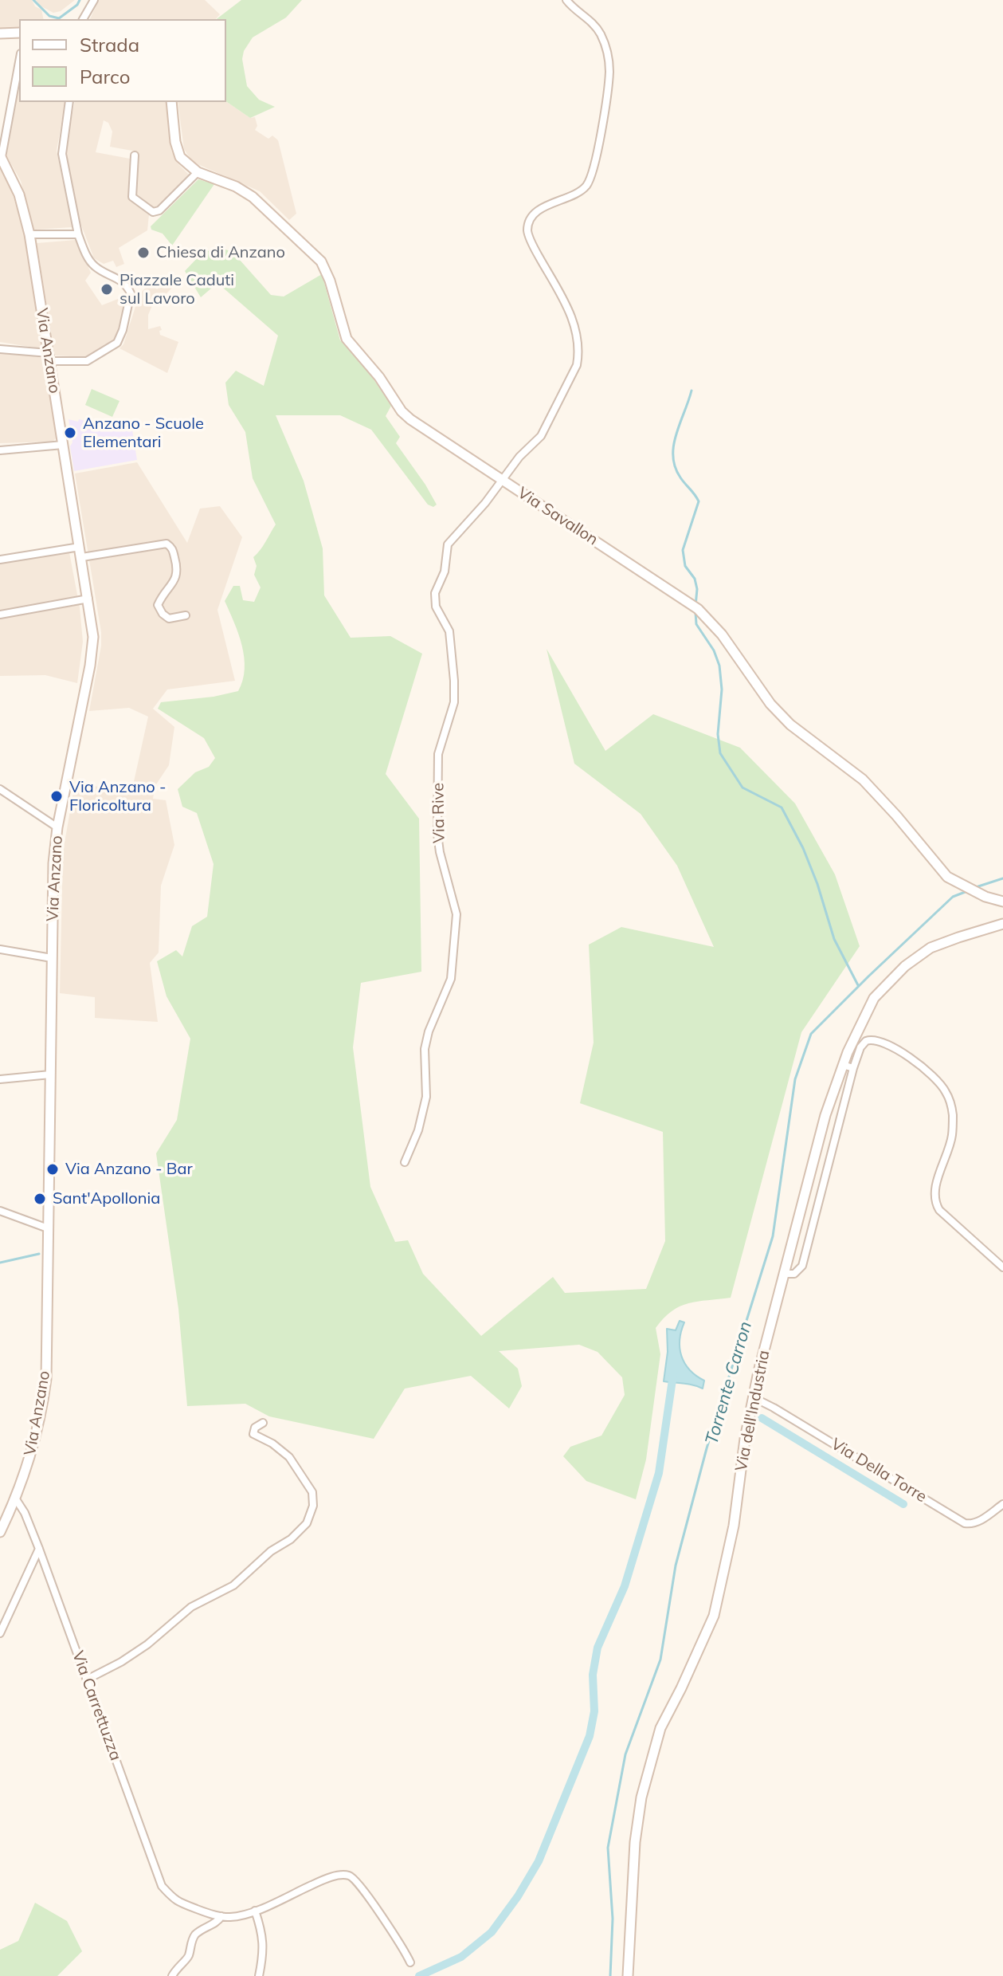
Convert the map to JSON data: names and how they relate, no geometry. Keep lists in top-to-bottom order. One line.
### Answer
{"streets":{"main road":["Via Anzano","Via Savallon","Via dell'Industria"],"street":["Via Rive","Via Della Torre","Via Carrettuzza"]},"crossings":[["Via Anzano","Via Carrettuzza"],["Via Savallon","Via Rive"],["Via dell'Industria","Via Della Torre"]],"water":["Torrente Carron"],"places":["Chiesa di Anzano","Piazzale Caduti sul Lavoro","Anzano - Scuole Elementari","Via Anzano - Floricoltura","Via Anzano - Bar","Sant'Apollonia"],"legend":["Strada","Parco"]}
